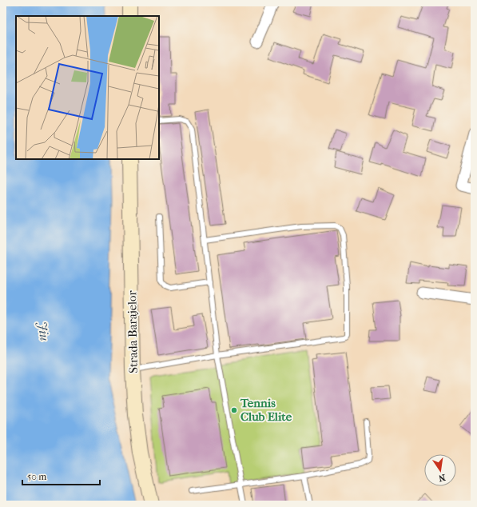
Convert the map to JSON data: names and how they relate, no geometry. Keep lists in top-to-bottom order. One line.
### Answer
{"streets":{"main road":["Strada Barajelor"]},"water":["Jiu"],"places":["Tennis Club Elite"],"scale_bar":"50 m","north":"bottom"}
